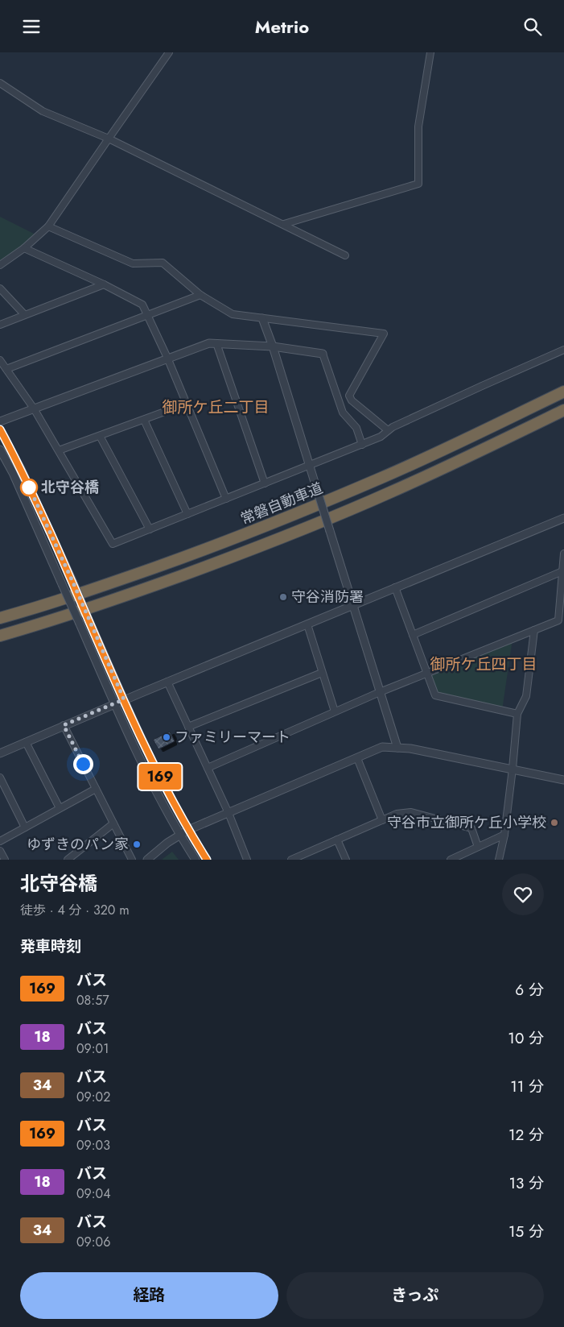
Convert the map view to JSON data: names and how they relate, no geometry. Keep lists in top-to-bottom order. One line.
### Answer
{"streets":{"highway":["常磐自動車道"]},"districts":["御所ケ丘二丁目","御所ケ丘四丁目"],"places":["北守谷橋","守谷消防署","ファミリーマート","守谷市立御所ケ丘小学校","ゆずきのパン家"],"lines":["bus line 169"],"page":{"header":"Metrio","on_map":"169","heading":[["北守谷橋","徒歩 · 4 分 · 320 m"],"発車時刻"],"list":[{"mark":"169","name":"バス","note":"08:57","value":"6 分"},{"mark":"18","name":"バス","note":"09:01","value":"10 分"},{"mark":"34","name":"バス","note":"09:02","value":"11 分"},{"mark":"169","name":"バス","note":"09:03","value":"12 分"},{"mark":"18","name":"バス","note":"09:04","value":"13 分"},{"mark":"34","name":"バス","note":"09:06","value":"15 分"}],"buttons":["経路","きっぷ"]}}
